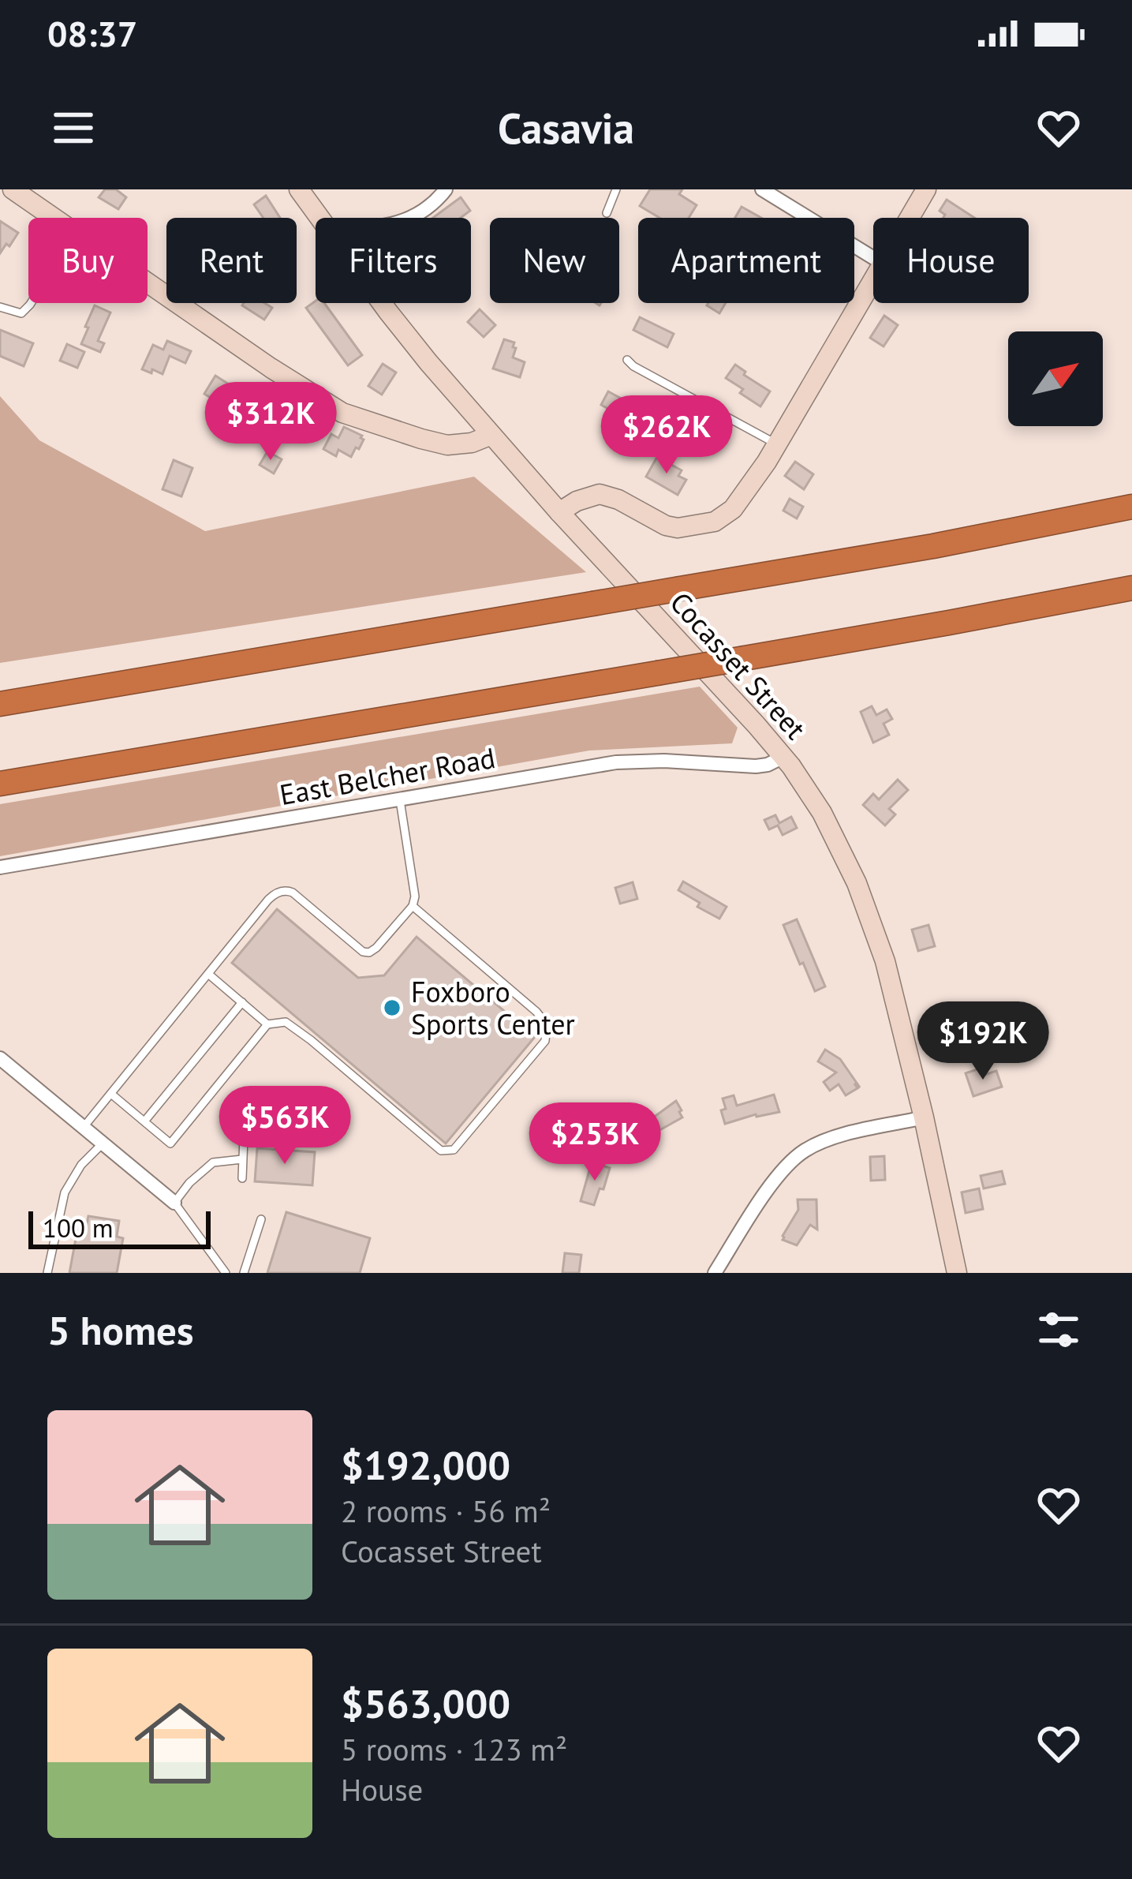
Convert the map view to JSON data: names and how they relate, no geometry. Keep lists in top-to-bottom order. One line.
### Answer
{"streets":{"main road":["Cocasset Street"],"street":["East Belcher Road"]},"crossings":[["Cocasset Street","East Belcher Road"]],"places":["Foxboro Sports Center"],"scale_bar":"100 m","north":"top right","page":{"status":"08:37","header":"Casavia","chip":["Buy","Rent","Filters","New","Apartment","House"],"price":["$312K","$262K","$192K","$563K","$253K"],"scale":"100 m","heading":"5 homes","list":[{"name":"$192,000","note":"2 rooms · 56 m² · Cocasset Street"},{"name":"$563,000","note":"5 rooms · 123 m² · House"}]}}
